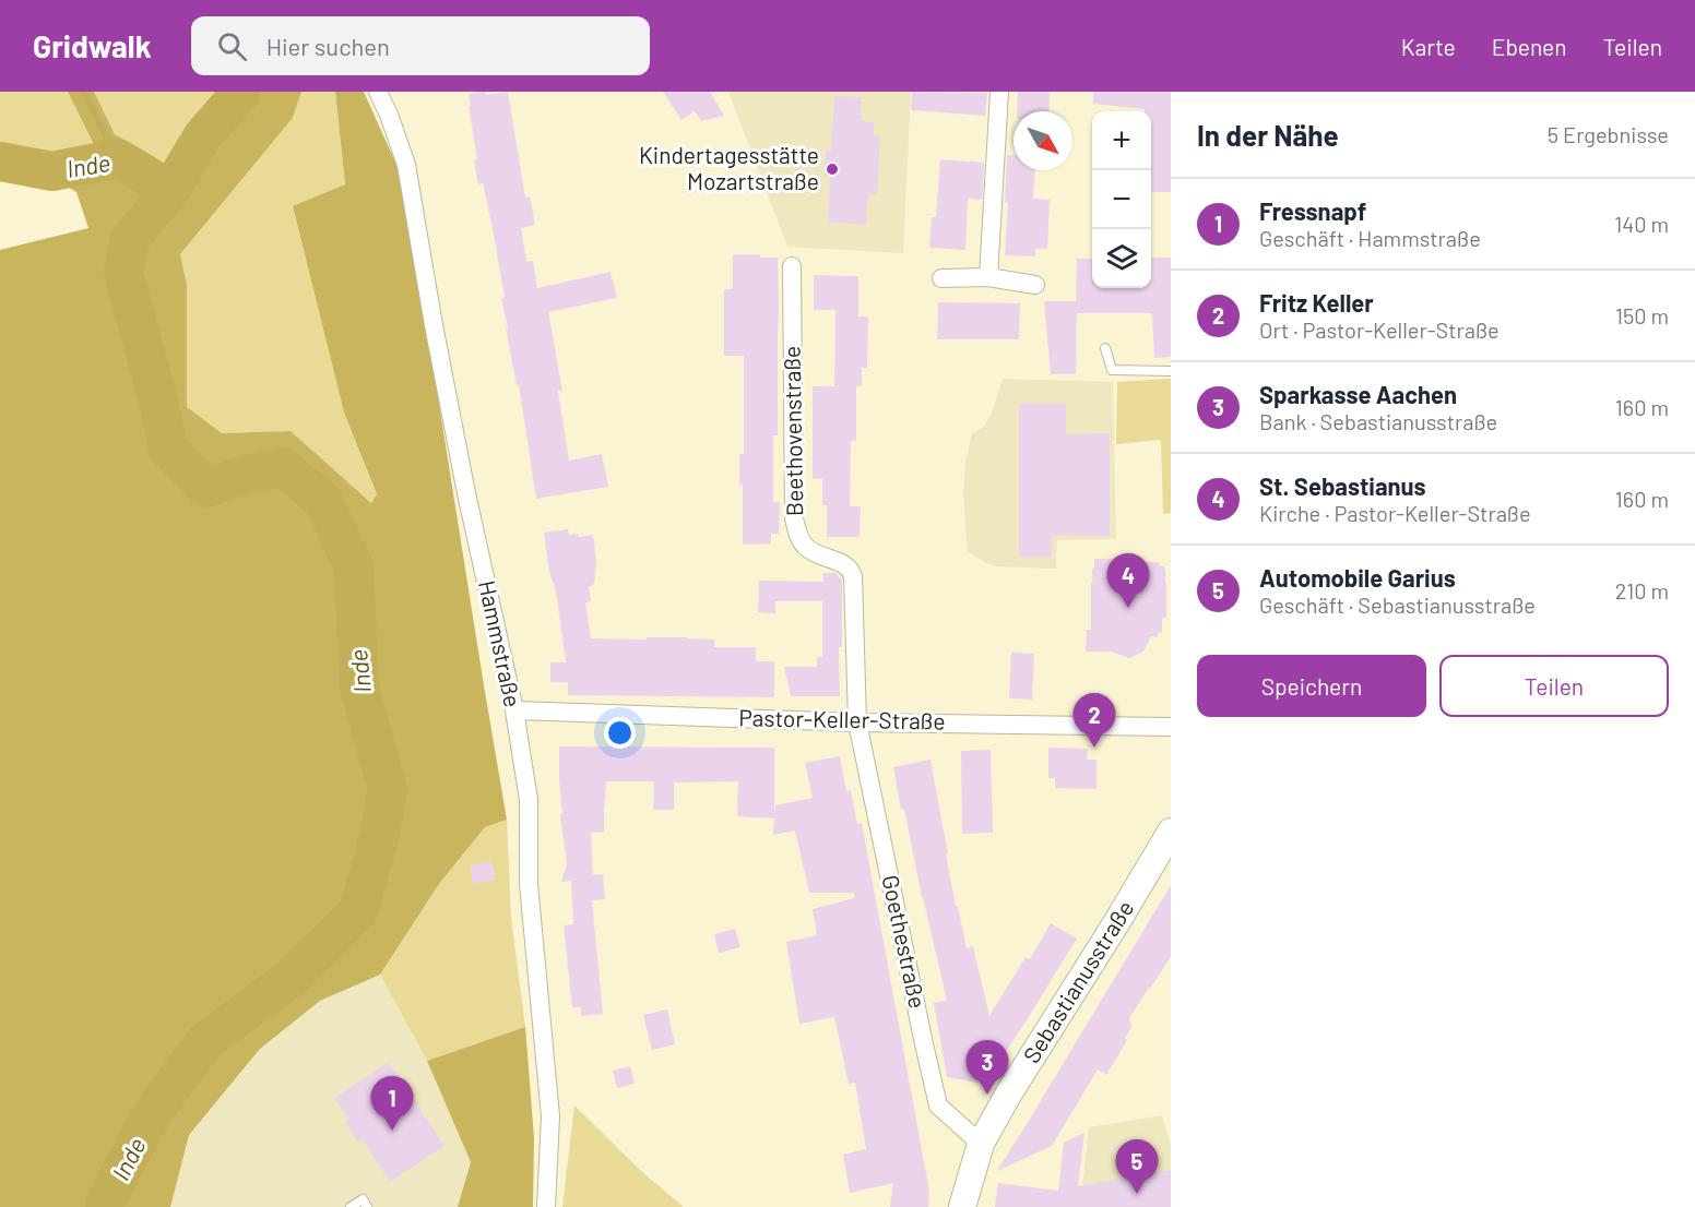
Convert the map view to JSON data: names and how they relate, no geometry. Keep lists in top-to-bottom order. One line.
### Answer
{"streets":{"main road":["Sebastianusstraße"],"street":["Beethovenstraße","Hammstraße","Pastor-Keller-Straße","Goethestraße"]},"crossings":[["Beethovenstraße","Pastor-Keller-Straße"],["Beethovenstraße","Goethestraße"],["Hammstraße","Pastor-Keller-Straße"],["Pastor-Keller-Straße","Goethestraße"],["Goethestraße","Sebastianusstraße"]],"water":["Inde"],"places":["Kindertagesstätte Mozartstraße"],"north":"bottom right","page":{"header":"Gridwalk","search":"Hier suchen","nav":["Karte","Ebenen","Teilen"],"heading":["In der Nähe","5 Ergebnisse"],"map_buttons":["+","−"],"list":[{"mark":"1","name":"Fressnapf","note":"Geschäft · Hammstraße","value":"140 m"},{"mark":"2","name":"Fritz Keller","note":"Ort · Pastor-Keller-Straße","value":"150 m"},{"mark":"3","name":"Sparkasse Aachen","note":"Bank · Sebastianusstraße","value":"160 m"},{"mark":"4","name":"St. Sebastianus","note":"Kirche · Pastor-Keller-Straße","value":"160 m"},{"mark":"5","name":"Automobile Garius","note":"Geschäft · Sebastianusstraße","value":"210 m"}],"pins":["4","2","3","1","5"],"buttons":["Speichern","Teilen"]}}
